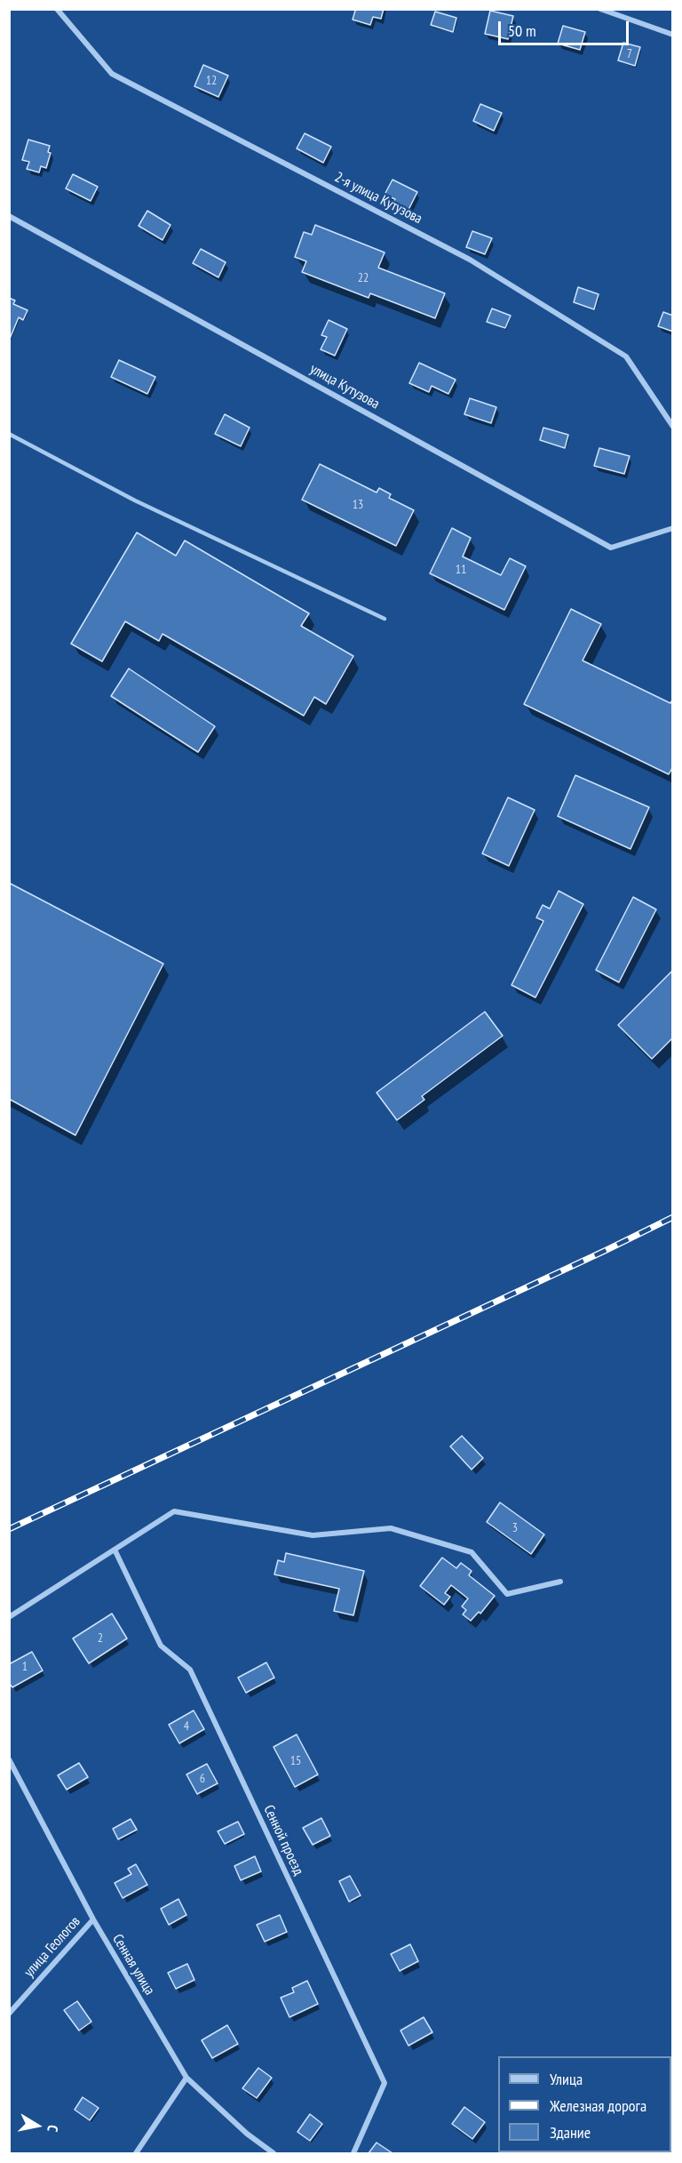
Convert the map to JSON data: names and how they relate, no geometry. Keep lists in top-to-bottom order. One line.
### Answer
{"streets":{"street":["2-я улица Кутузова","улица Кутузова","Сенной проезд","улица Геологов","Сенная улица"]},"crossings":[["улица Геологов","Сенная улица"]],"house_numbers":["7","12","22","13","11","3","2","1","4","15","6"],"legend":["Улица","Железная дорога","Здание"],"scale_bar":"50 m","north":"right"}
